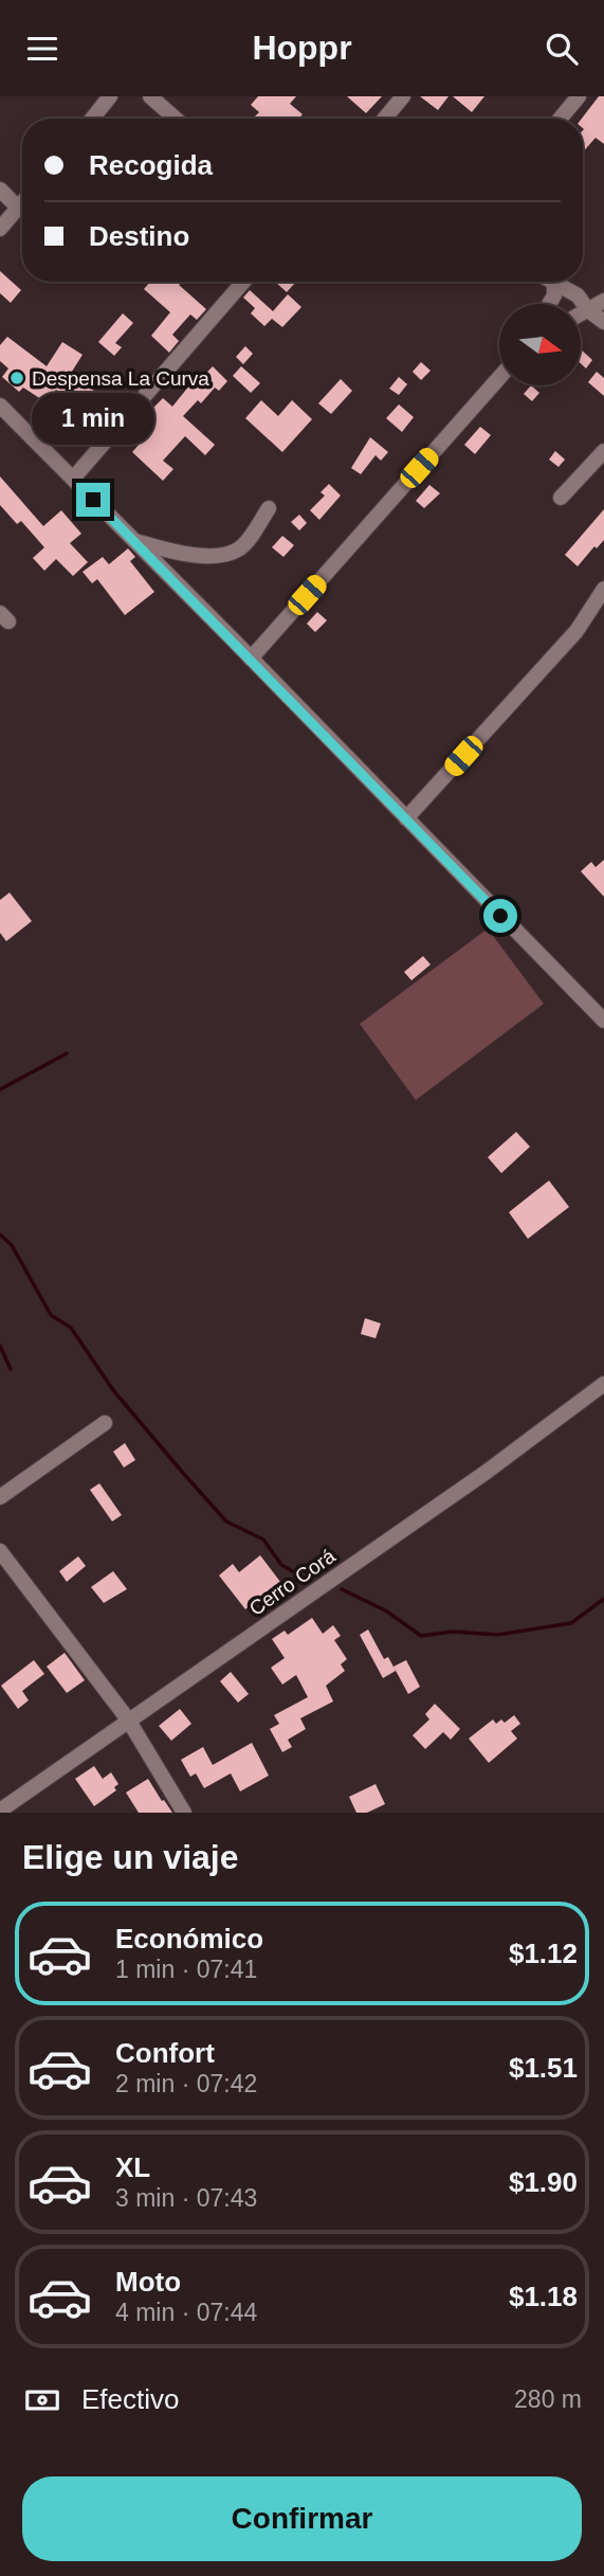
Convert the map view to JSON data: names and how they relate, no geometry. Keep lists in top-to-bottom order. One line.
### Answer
{"streets":{"street":["Cerro Corá"]},"places":["Despensa La Curva"],"north":"right","page":{"header":"Hoppr","banner":["Recogida","Destino"],"bubble":"1 min","heading":"Elige un viaje","list":[{"name":"Económico","note":"1 min · 07:41","value":"$1.12"},{"name":"Confort","note":"2 min · 07:42","value":"$1.51"},{"name":"XL","note":"3 min · 07:43","value":"$1.90"},{"name":"Moto","note":"4 min · 07:44","value":"$1.18"}],"pay":["Efectivo","280 m"],"buttons":"Confirmar"}}
